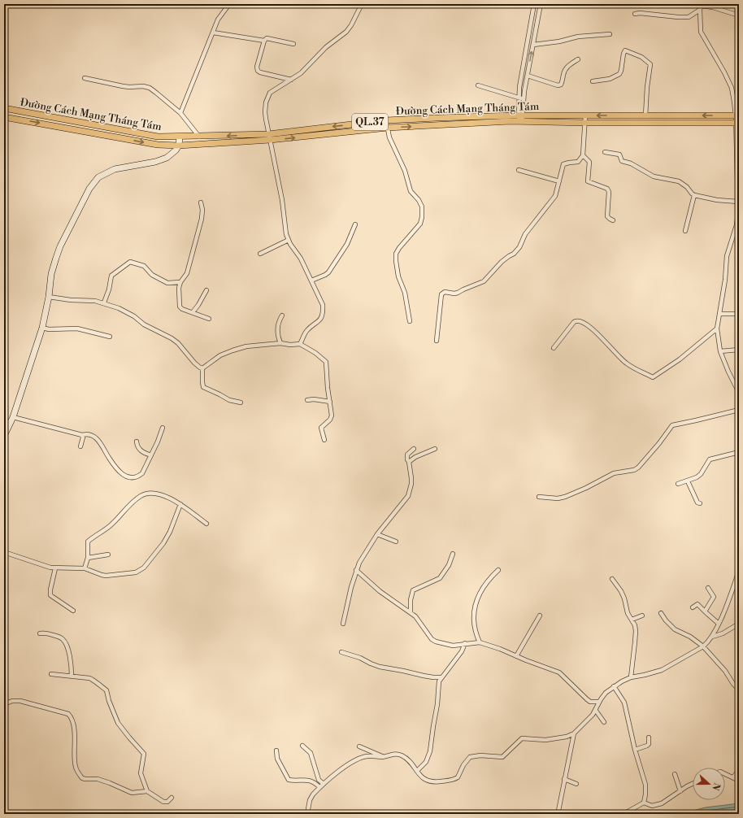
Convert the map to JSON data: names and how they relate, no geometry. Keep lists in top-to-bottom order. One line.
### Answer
{"streets":{"main road":["Đường Cách Mạng Tháng Tám","QL.37"]},"north":"right"}
